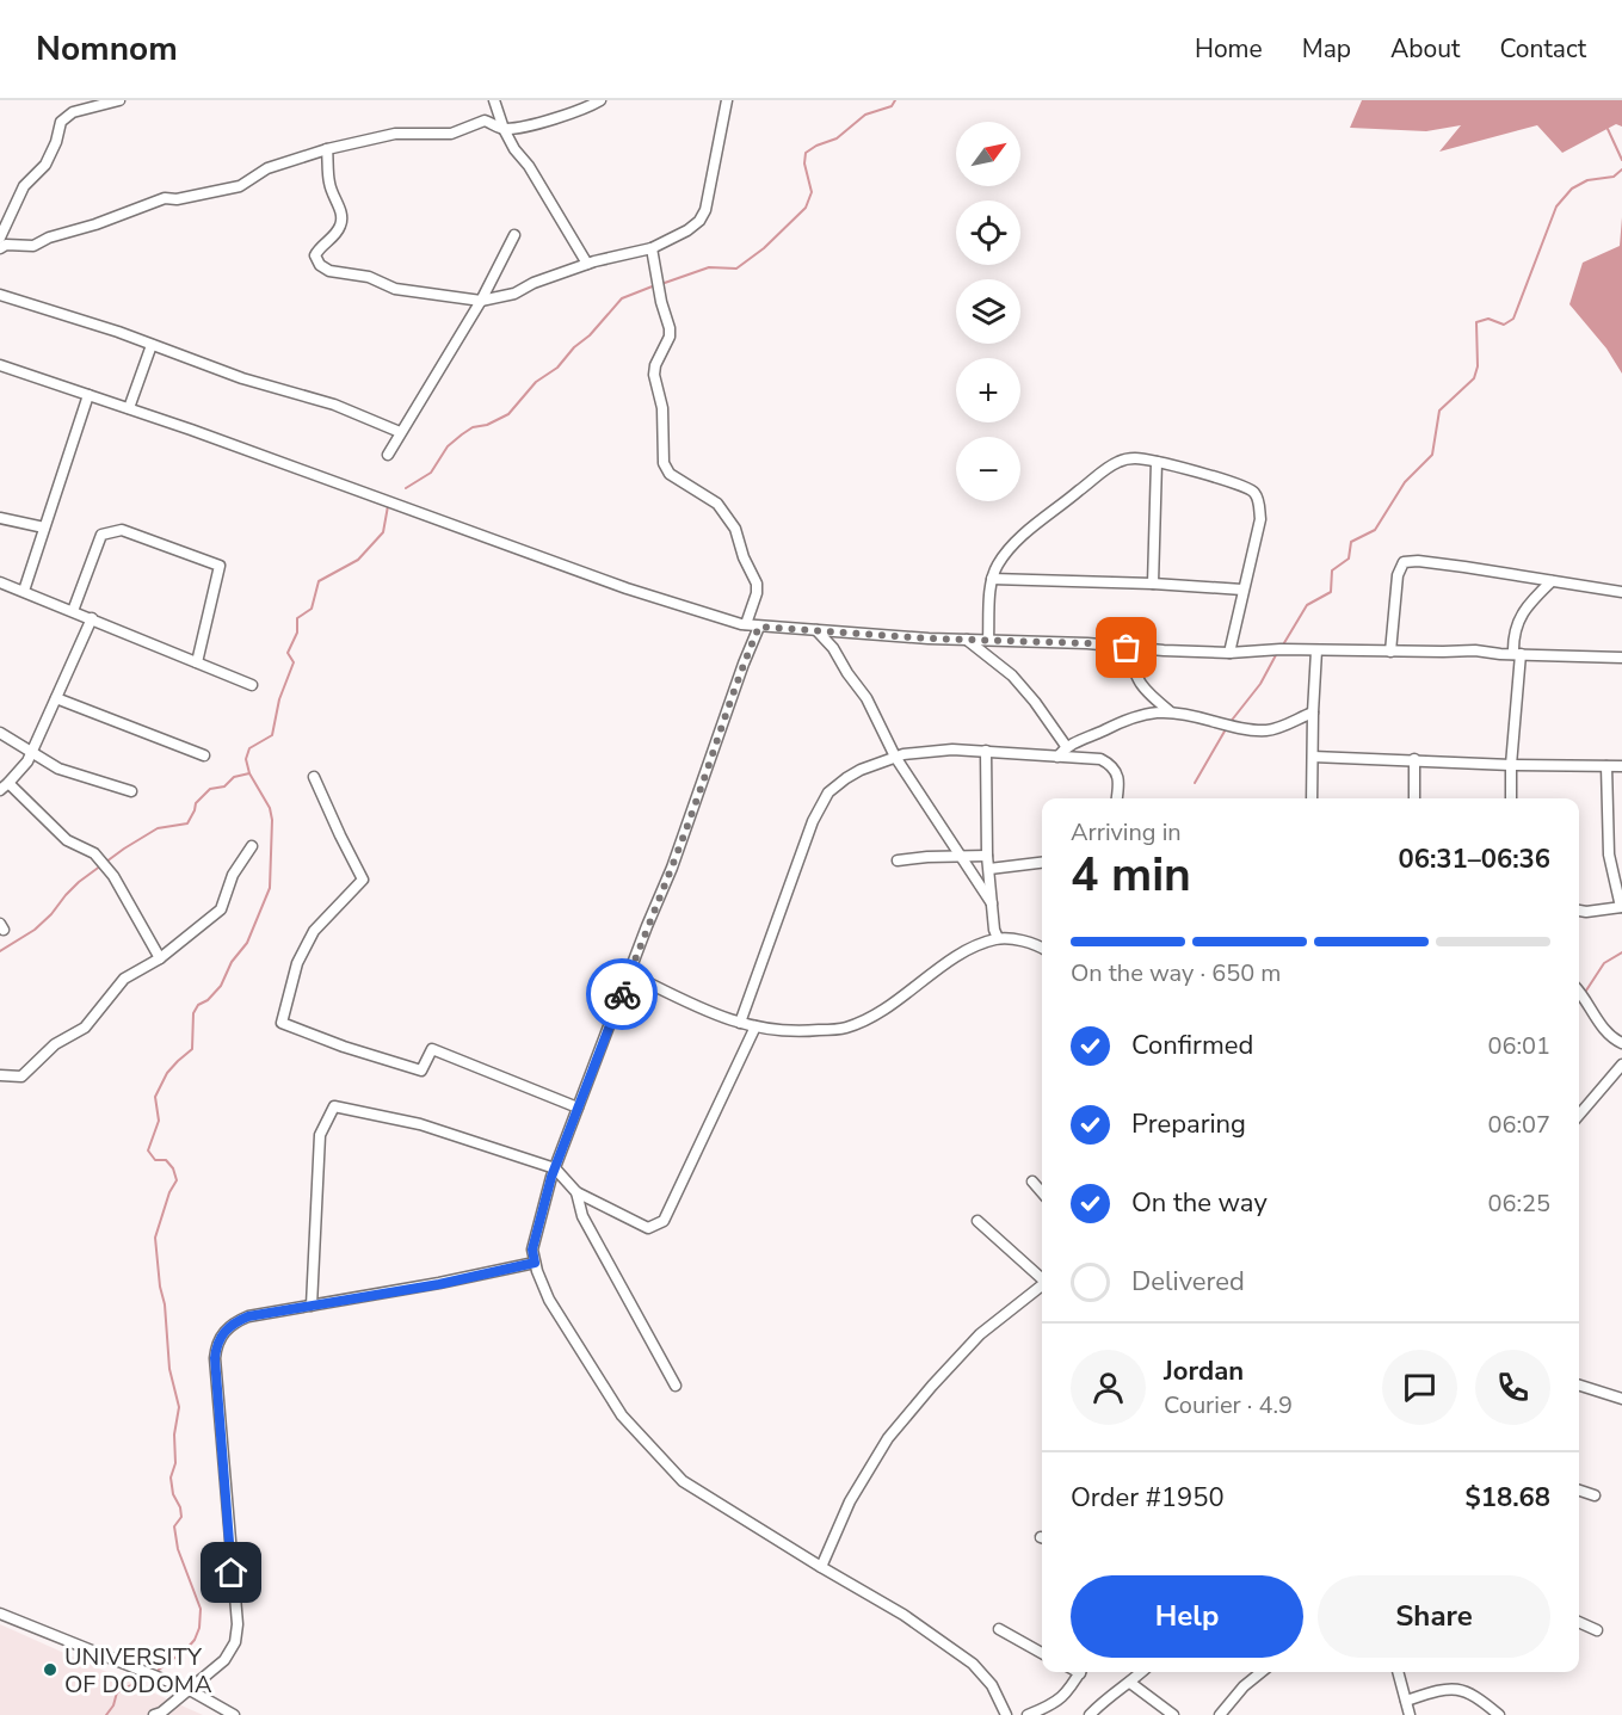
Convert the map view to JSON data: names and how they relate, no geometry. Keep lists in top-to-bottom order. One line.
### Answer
{"places":["UNIVERSITY OF DODOMA"],"north":"top right","page":{"header":"Nomnom","nav":["Home","Map","About","Contact"],"map_buttons":["+","−"],"heading":["4 min","Arriving in","06:31–06:36"],"panel":["Jordan","Courier · 4.9","Order #1950","$18.68"],"bar":"On the way · 650 m","list":[["Confirmed","06:01"],["Preparing","06:07"],["On the way","06:25"],"Delivered"],"buttons":["Help","Share"]}}
